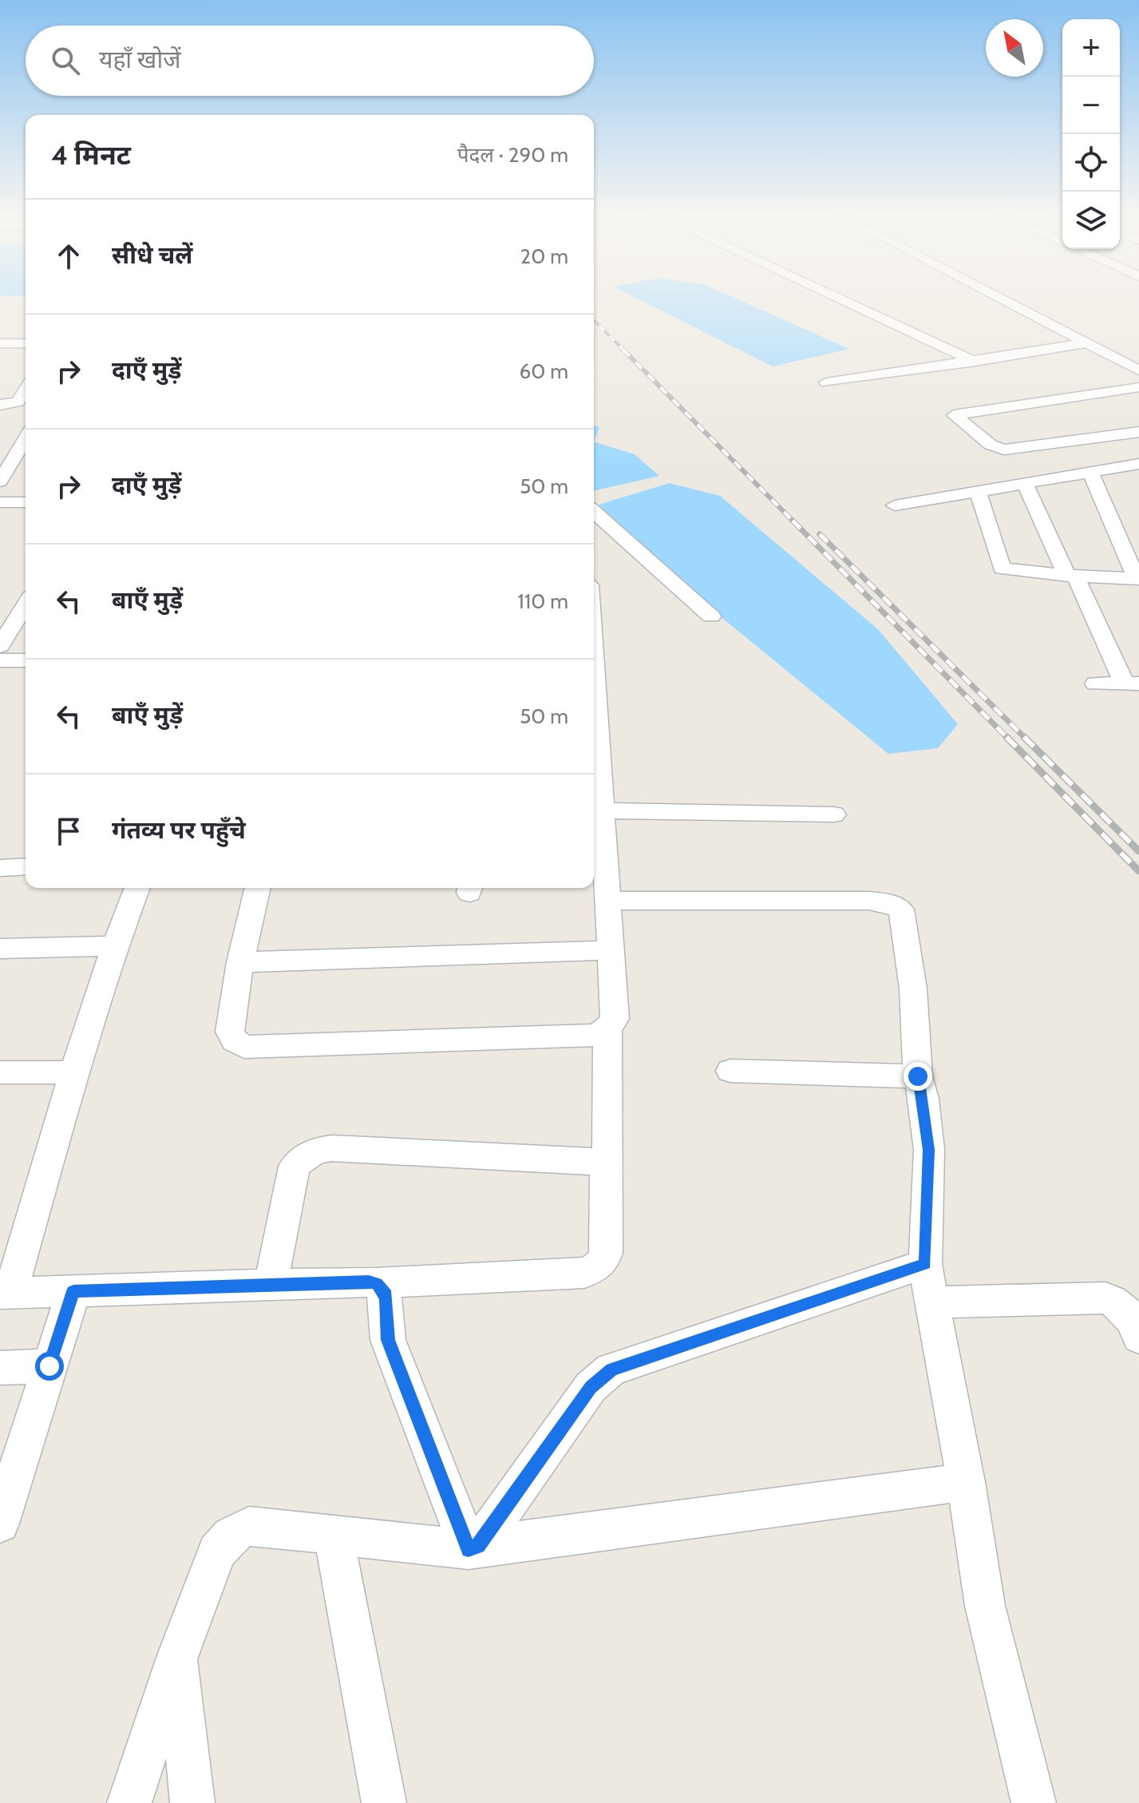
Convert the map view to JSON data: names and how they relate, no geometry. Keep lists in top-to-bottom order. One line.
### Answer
{"north":"top left","page":{"map_buttons":["+","−"],"search":"यहाँ खोजें","heading":["4 मिनट","पैदल · 290 m"],"list":[["सीधे चलें","20 m"],["दाएँ मुड़ें","60 m"],["दाएँ मुड़ें","50 m"],["बाएँ मुड़ें","110 m"],["बाएँ मुड़ें","50 m"],"गंतव्य पर पहुँचे"]}}
